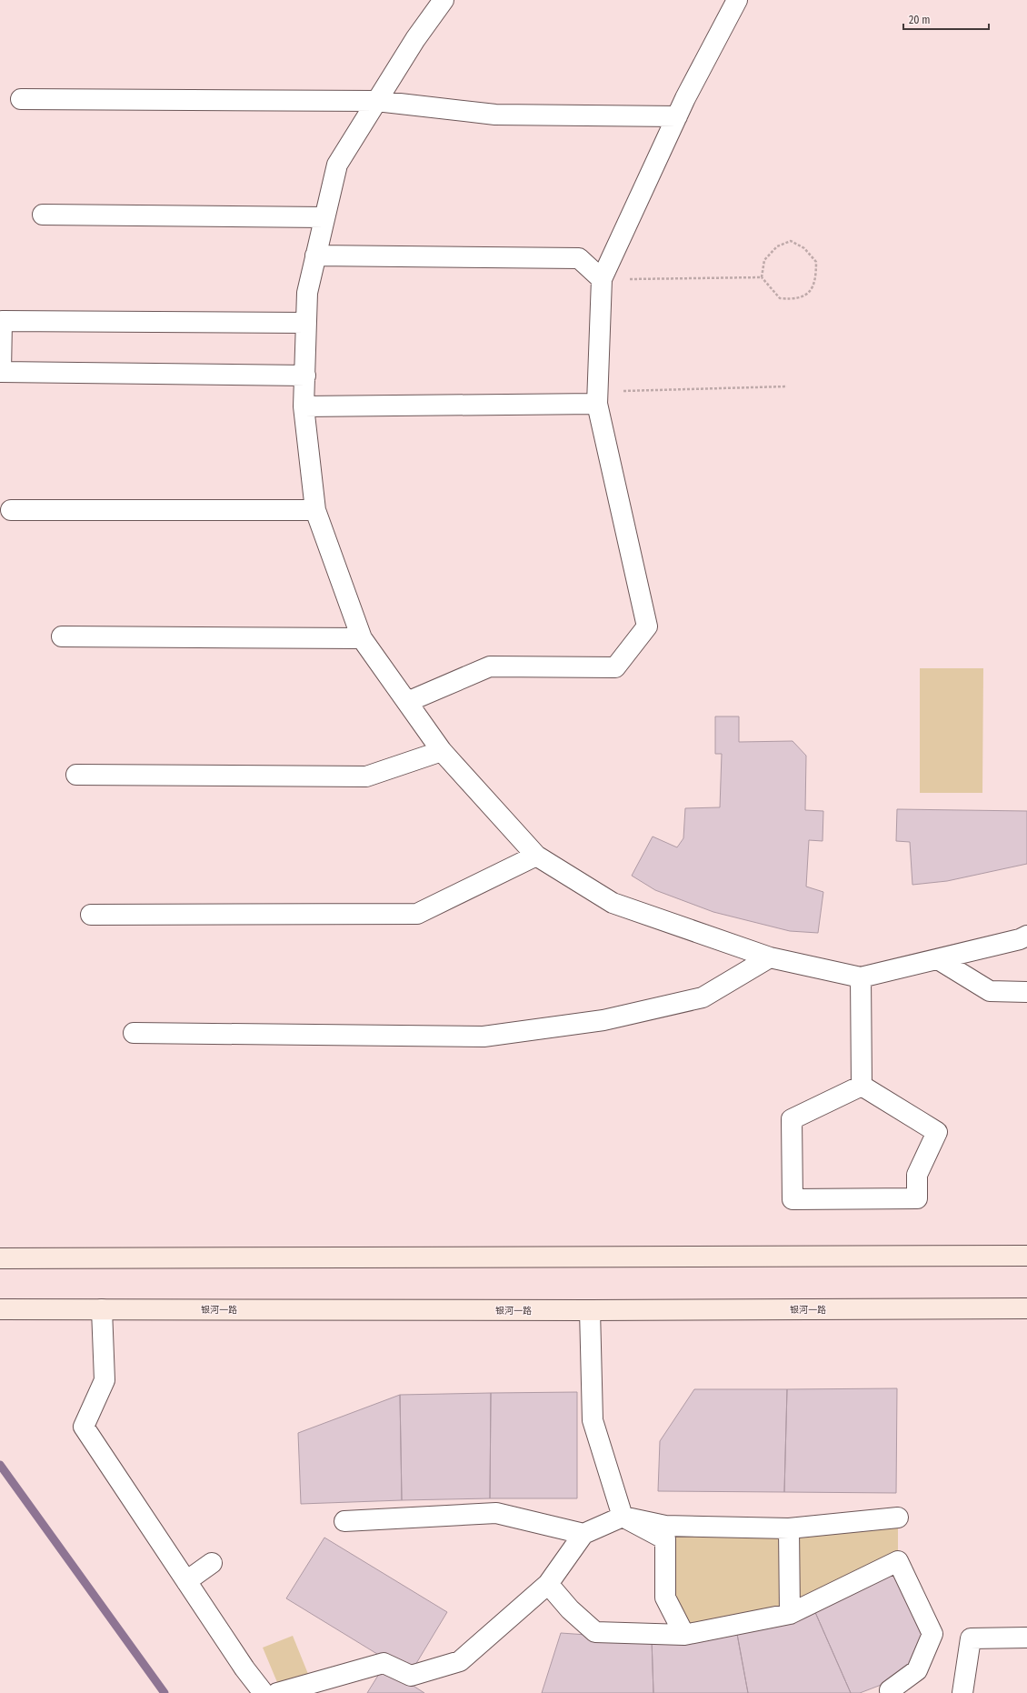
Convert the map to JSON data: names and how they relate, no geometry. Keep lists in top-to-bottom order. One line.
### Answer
{"streets":{"main road":["银河一路"]},"scale_bar":"20 m"}
